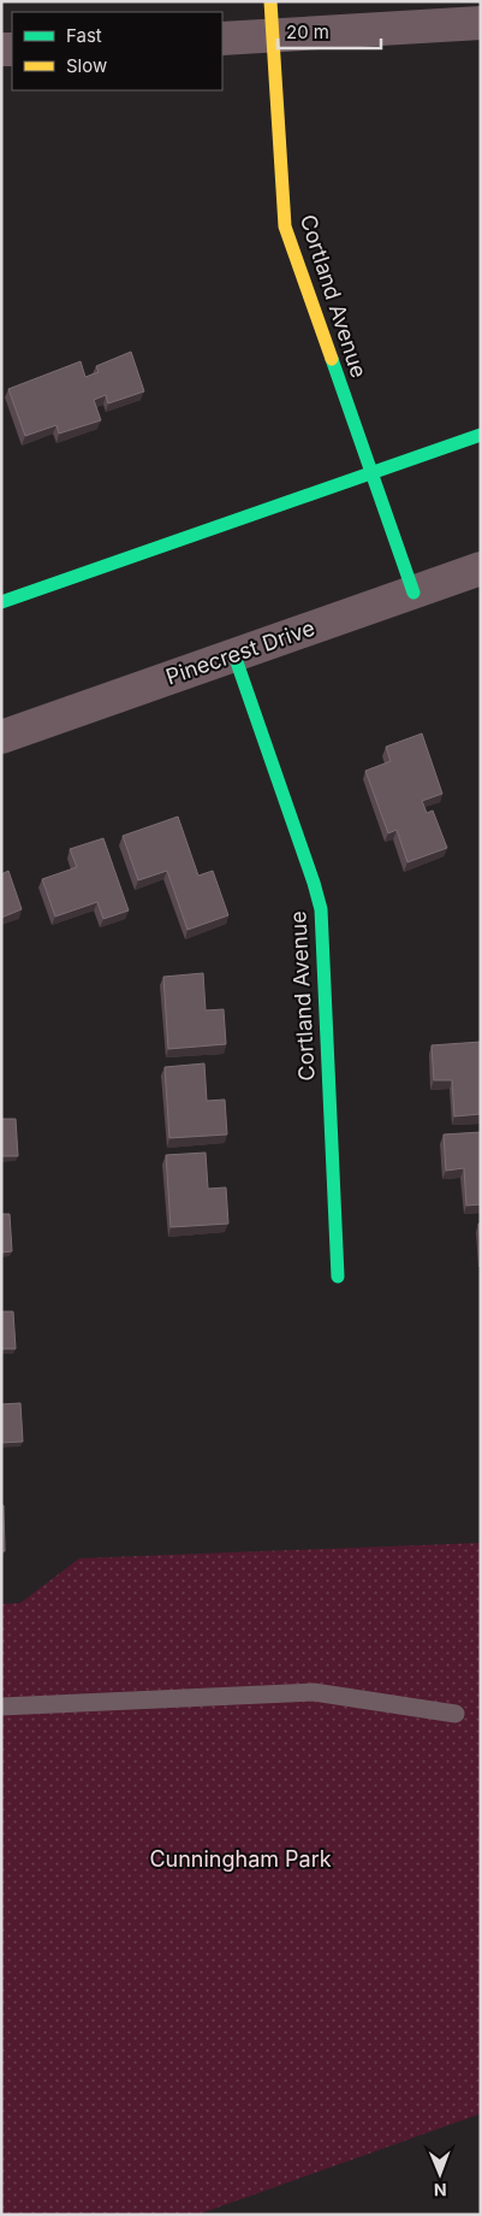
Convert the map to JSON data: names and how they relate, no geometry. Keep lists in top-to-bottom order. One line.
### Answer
{"streets":{"street":["Cortland Avenue","Pinecrest Drive"]},"crossings":[["Cortland Avenue","Pinecrest Drive"]],"parks":["Cunningham Park"],"legend":["Fast","Slow"],"scale_bar":"20 m","north":"bottom"}
